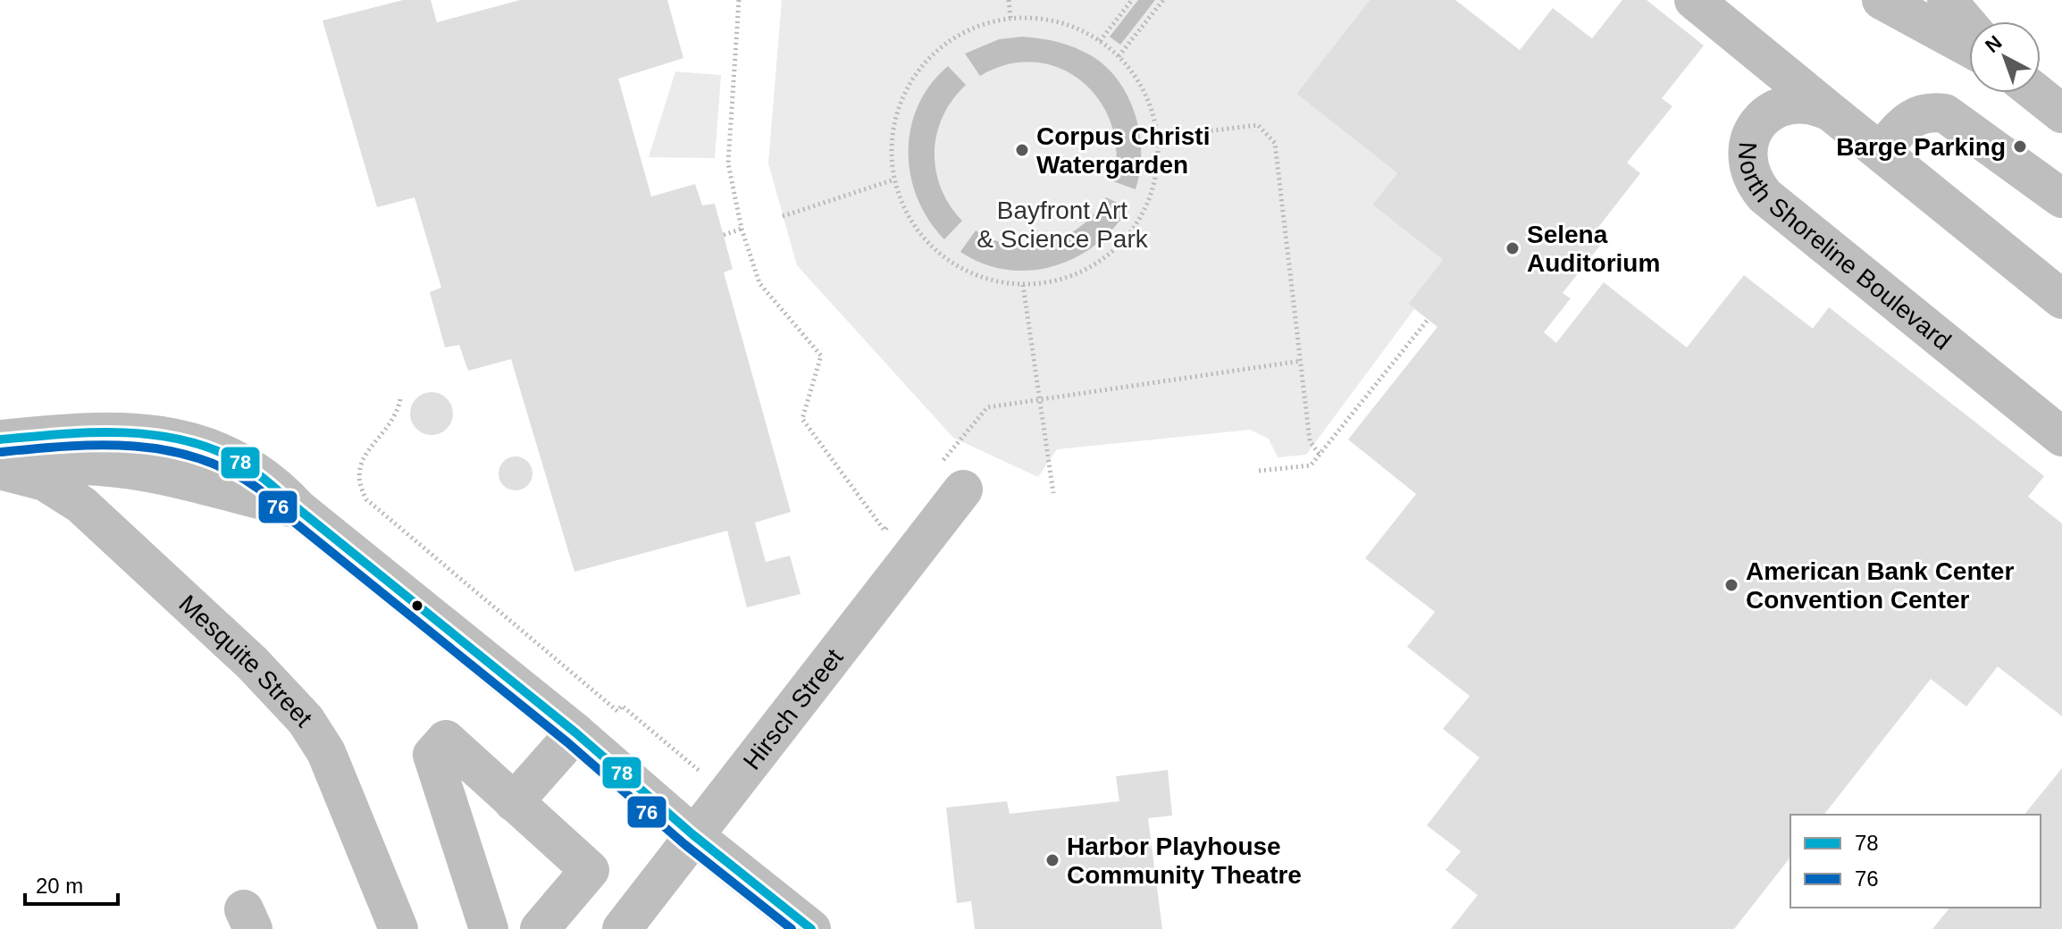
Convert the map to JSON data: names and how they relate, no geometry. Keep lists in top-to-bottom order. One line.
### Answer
{"streets":{"street":["North Shoreline Boulevard","Mesquite Street","Hirsch Street"]},"parks":["Bayfront Art & Science Park"],"places":["Barge Parking","Corpus Christi Watergarden","Selena Auditorium","American Bank Center Convention Center","Harbor Playhouse Community Theatre"],"lines":["transit line 78","transit line 76"],"legend":["78","76"],"scale_bar":"20 m","north":"top left"}
